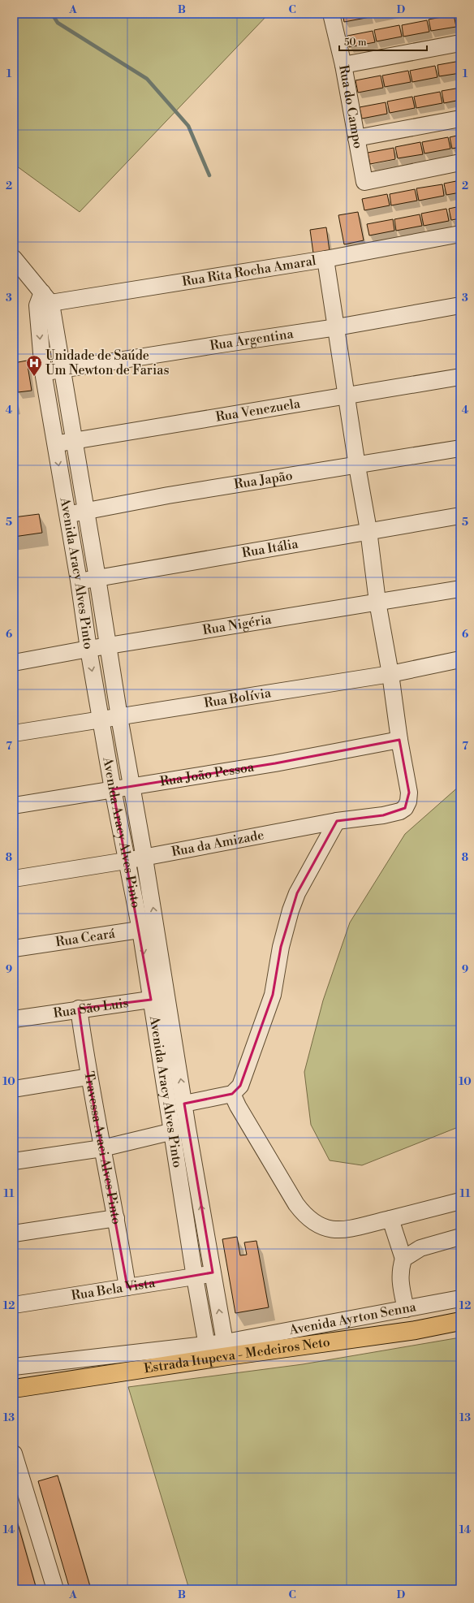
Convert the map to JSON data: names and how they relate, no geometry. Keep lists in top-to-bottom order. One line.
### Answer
{"streets":{"main road":["Estrada Itupeva - Medeiros Neto"],"street":["Rua do Campo","Rua Rita Rocha Amaral","Rua Argentina","Rua Venezuela","Rua Japão","Rua Itália","Avenida Aracy Alves Pinto","Rua Nigéria","Rua Bolívia","Rua João Pessoa","Rua da Amizade","Rua Ceará","Rua São Luis","Travessa Araci Alves Pinto","Rua Bela Vista","Avenida Ayrton Senna"]},"crossings":[["Rua Rita Rocha Amaral","Avenida Aracy Alves Pinto"],["Rua Argentina","Avenida Aracy Alves Pinto"],["Rua Venezuela","Avenida Aracy Alves Pinto"],["Rua Japão","Avenida Aracy Alves Pinto"],["Rua Itália","Avenida Aracy Alves Pinto"],["Avenida Aracy Alves Pinto","Rua Nigéria"],["Avenida Aracy Alves Pinto","Rua Bolívia"],["Avenida Aracy Alves Pinto","Rua João Pessoa"],["Avenida Aracy Alves Pinto","Rua da Amizade"],["Avenida Aracy Alves Pinto","Rua Ceará"],["Avenida Aracy Alves Pinto","Rua São Luis"],["Avenida Aracy Alves Pinto","Rua Bela Vista"],["Avenida Aracy Alves Pinto","Avenida Ayrton Senna"],["Avenida Aracy Alves Pinto","Estrada Itupeva - Medeiros Neto"],["Rua João Pessoa","Rua da Amizade"],["Rua São Luis","Travessa Araci Alves Pinto"],["Travessa Araci Alves Pinto","Rua Bela Vista"],["Avenida Ayrton Senna","Estrada Itupeva - Medeiros Neto"]],"places":{"hospital":["Unidade de Saúde Um Newton de Farias"]},"scale_bar":"50 m","grid":{"columns":["A","B","C","D"],"rows":["1","2","3","4","5","6","7","8","9","10","11","12","13","14"]}}
